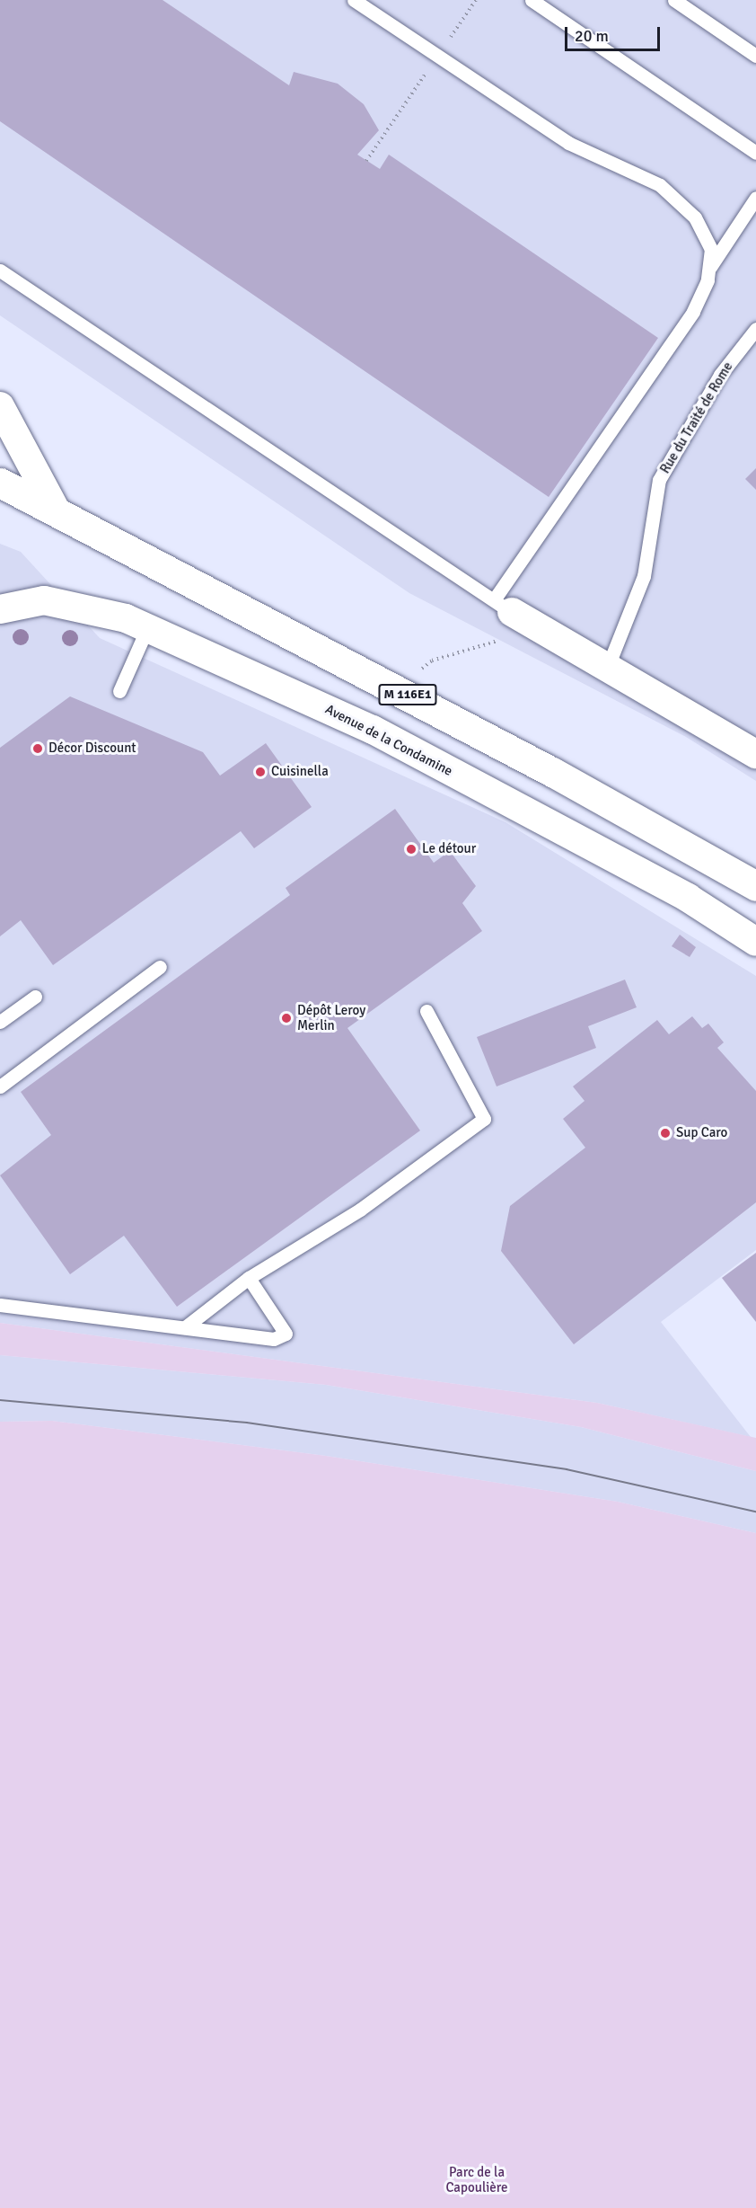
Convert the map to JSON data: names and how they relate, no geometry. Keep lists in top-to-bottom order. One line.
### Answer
{"streets":{"main road":["M 116E1"],"street":["Avenue de la Condamine"],"lane":["Rue du Traité de Rome"]},"parks":["Parc de la Capoulière"],"places":["Décor Discount","Cuisinella","Le détour","Dépôt Leroy Merlin","Sup Caro"],"scale_bar":"20 m"}
